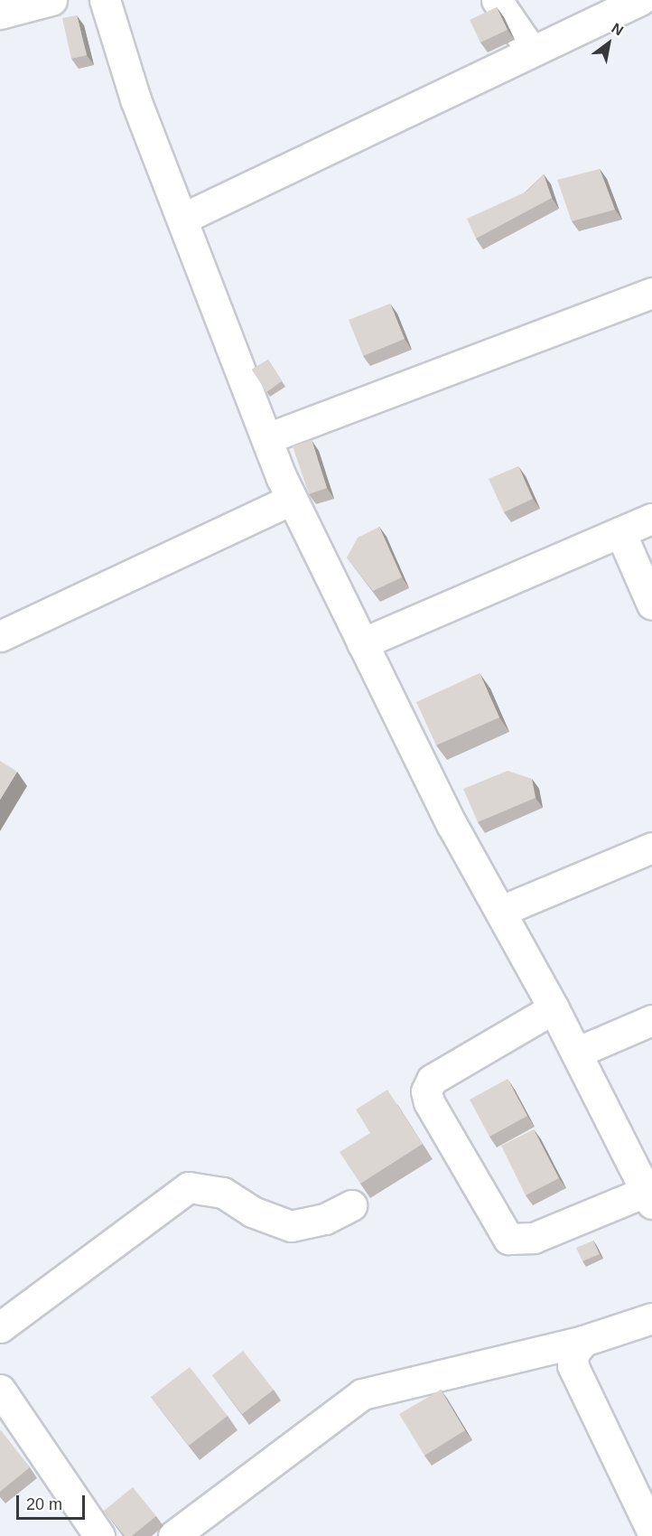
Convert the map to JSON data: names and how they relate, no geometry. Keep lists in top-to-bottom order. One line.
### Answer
{"scale_bar":"20 m","north":"top right"}
